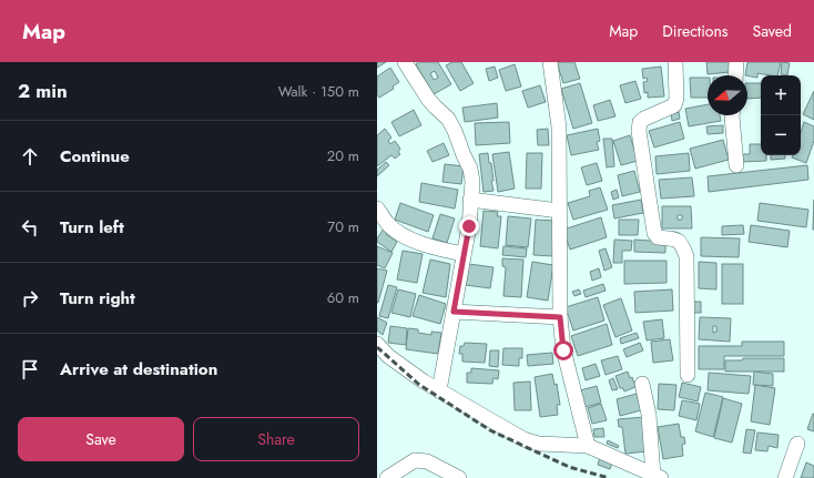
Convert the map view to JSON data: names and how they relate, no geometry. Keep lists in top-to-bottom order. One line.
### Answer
{"north":"left","page":{"header":"Map","nav":["Map","Directions","Saved"],"heading":["2 min","Walk · 150 m"],"map_buttons":["+","−"],"list":[["Continue","20 m"],["Turn left","70 m"],["Turn right","60 m"],"Arrive at destination"],"buttons":["Save","Share"]}}
